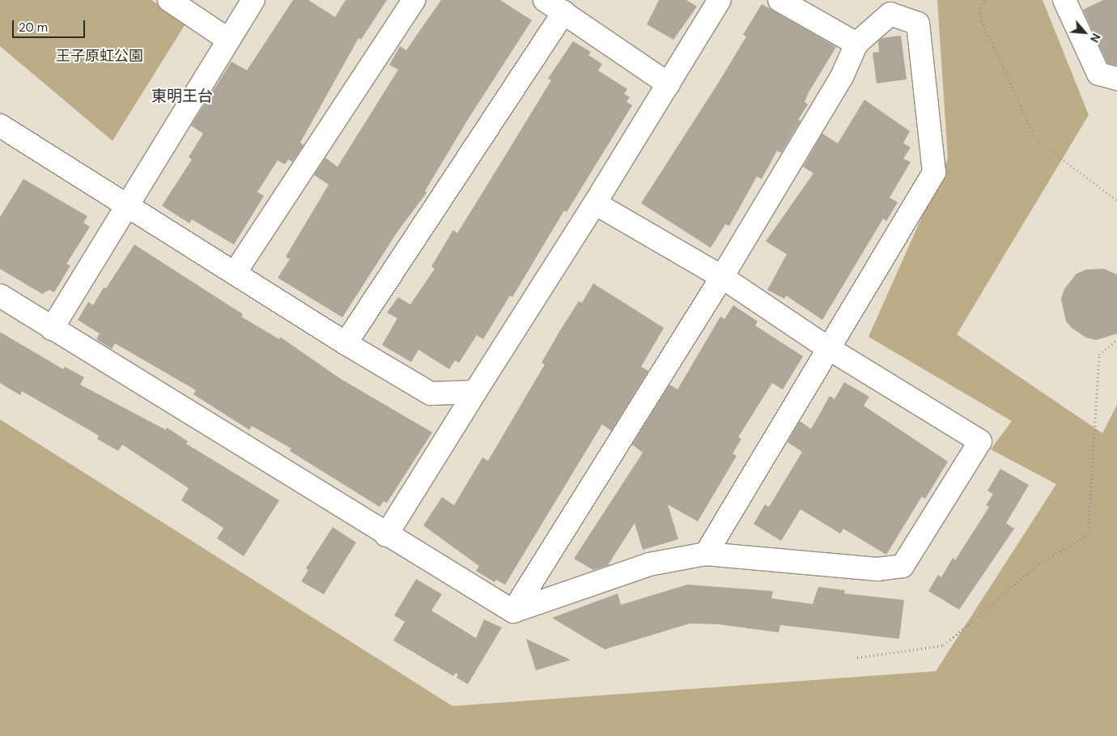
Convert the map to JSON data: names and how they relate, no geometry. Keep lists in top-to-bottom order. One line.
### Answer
{"districts":["東明王台"],"parks":["王子原虹公園"],"scale_bar":"20 m","north":"bottom right"}
